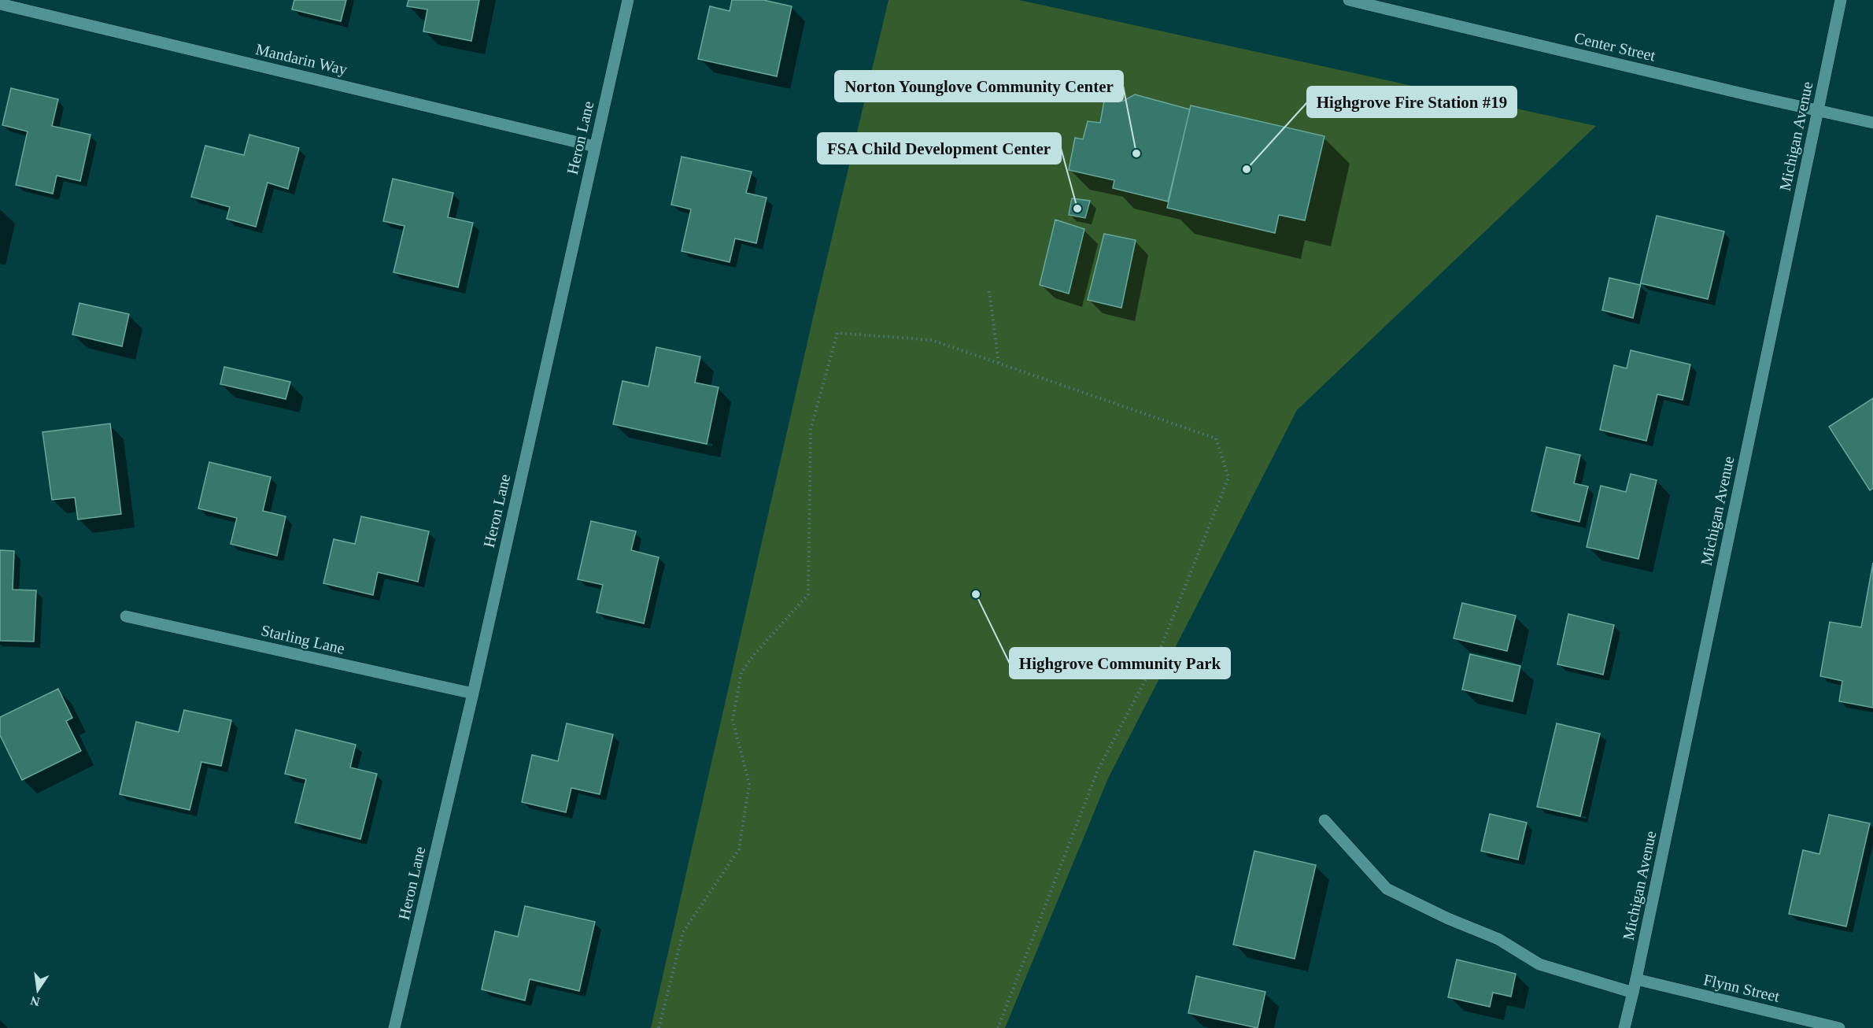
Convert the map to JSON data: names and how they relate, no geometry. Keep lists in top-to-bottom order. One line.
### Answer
{"streets":{"street":["Center Street","Mandarin Way","Michigan Avenue","Heron Lane","Starling Lane","Flynn Street"]},"crossings":[["Center Street","Michigan Avenue"],["Mandarin Way","Heron Lane"],["Michigan Avenue","Flynn Street"],["Heron Lane","Starling Lane"]],"places":["Norton Younglove Community Center","Highgrove Fire Station #19","FSA Child Development Center","Highgrove Community Park"],"north":"bottom"}
